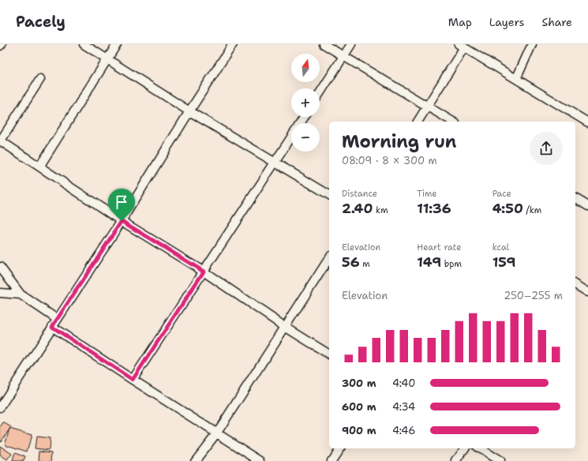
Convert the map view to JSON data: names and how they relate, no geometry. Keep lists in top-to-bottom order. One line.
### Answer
{"north":"top","page":{"header":"Pacely","nav":["Map","Layers","Share"],"map_buttons":["+","−"],"heading":["Morning run","08:09 · 8 × 300 m"],"stats":[["Distance","2.40 km"],["Time","11:36"],["Pace","4:50 /km"],["Elevation","56 m"],["Heart rate","149 bpm"],["kcal","159"]],"chart":["Elevation","250–255 m"],"list":[{"name":"300 m","note":"4:40"},{"name":"600 m","note":"4:34"},{"name":"900 m","note":"4:46"}]}}
